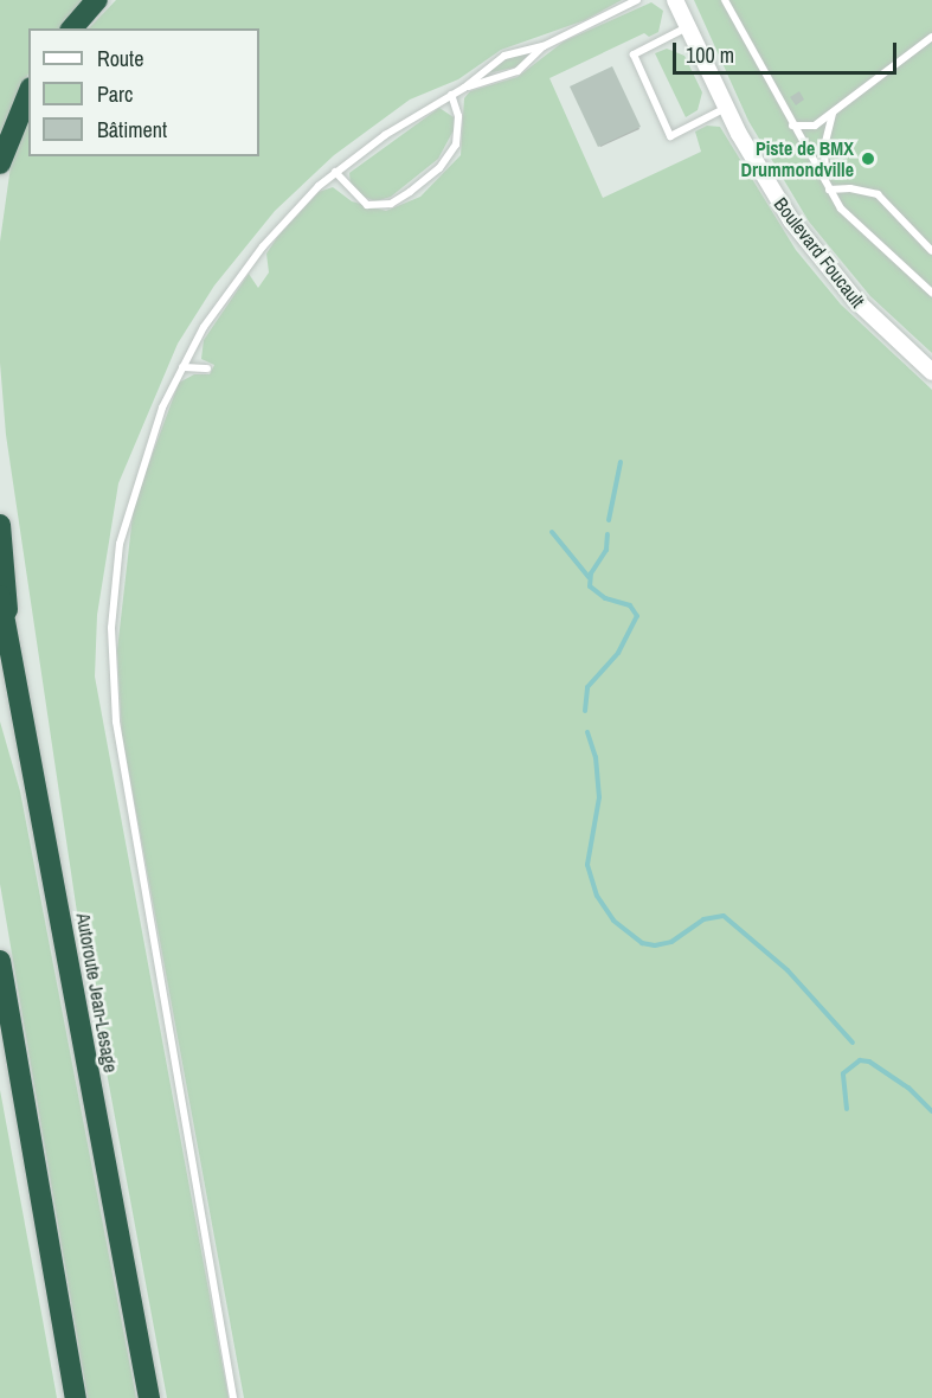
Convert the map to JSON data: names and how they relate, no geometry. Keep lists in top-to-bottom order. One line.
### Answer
{"streets":{"highway":["Autoroute Jean-Lesage"],"street":["Boulevard Foucault"]},"places":["Piste de BMX Drummondville"],"legend":["Route","Parc","Bâtiment"],"scale_bar":"100 m"}
